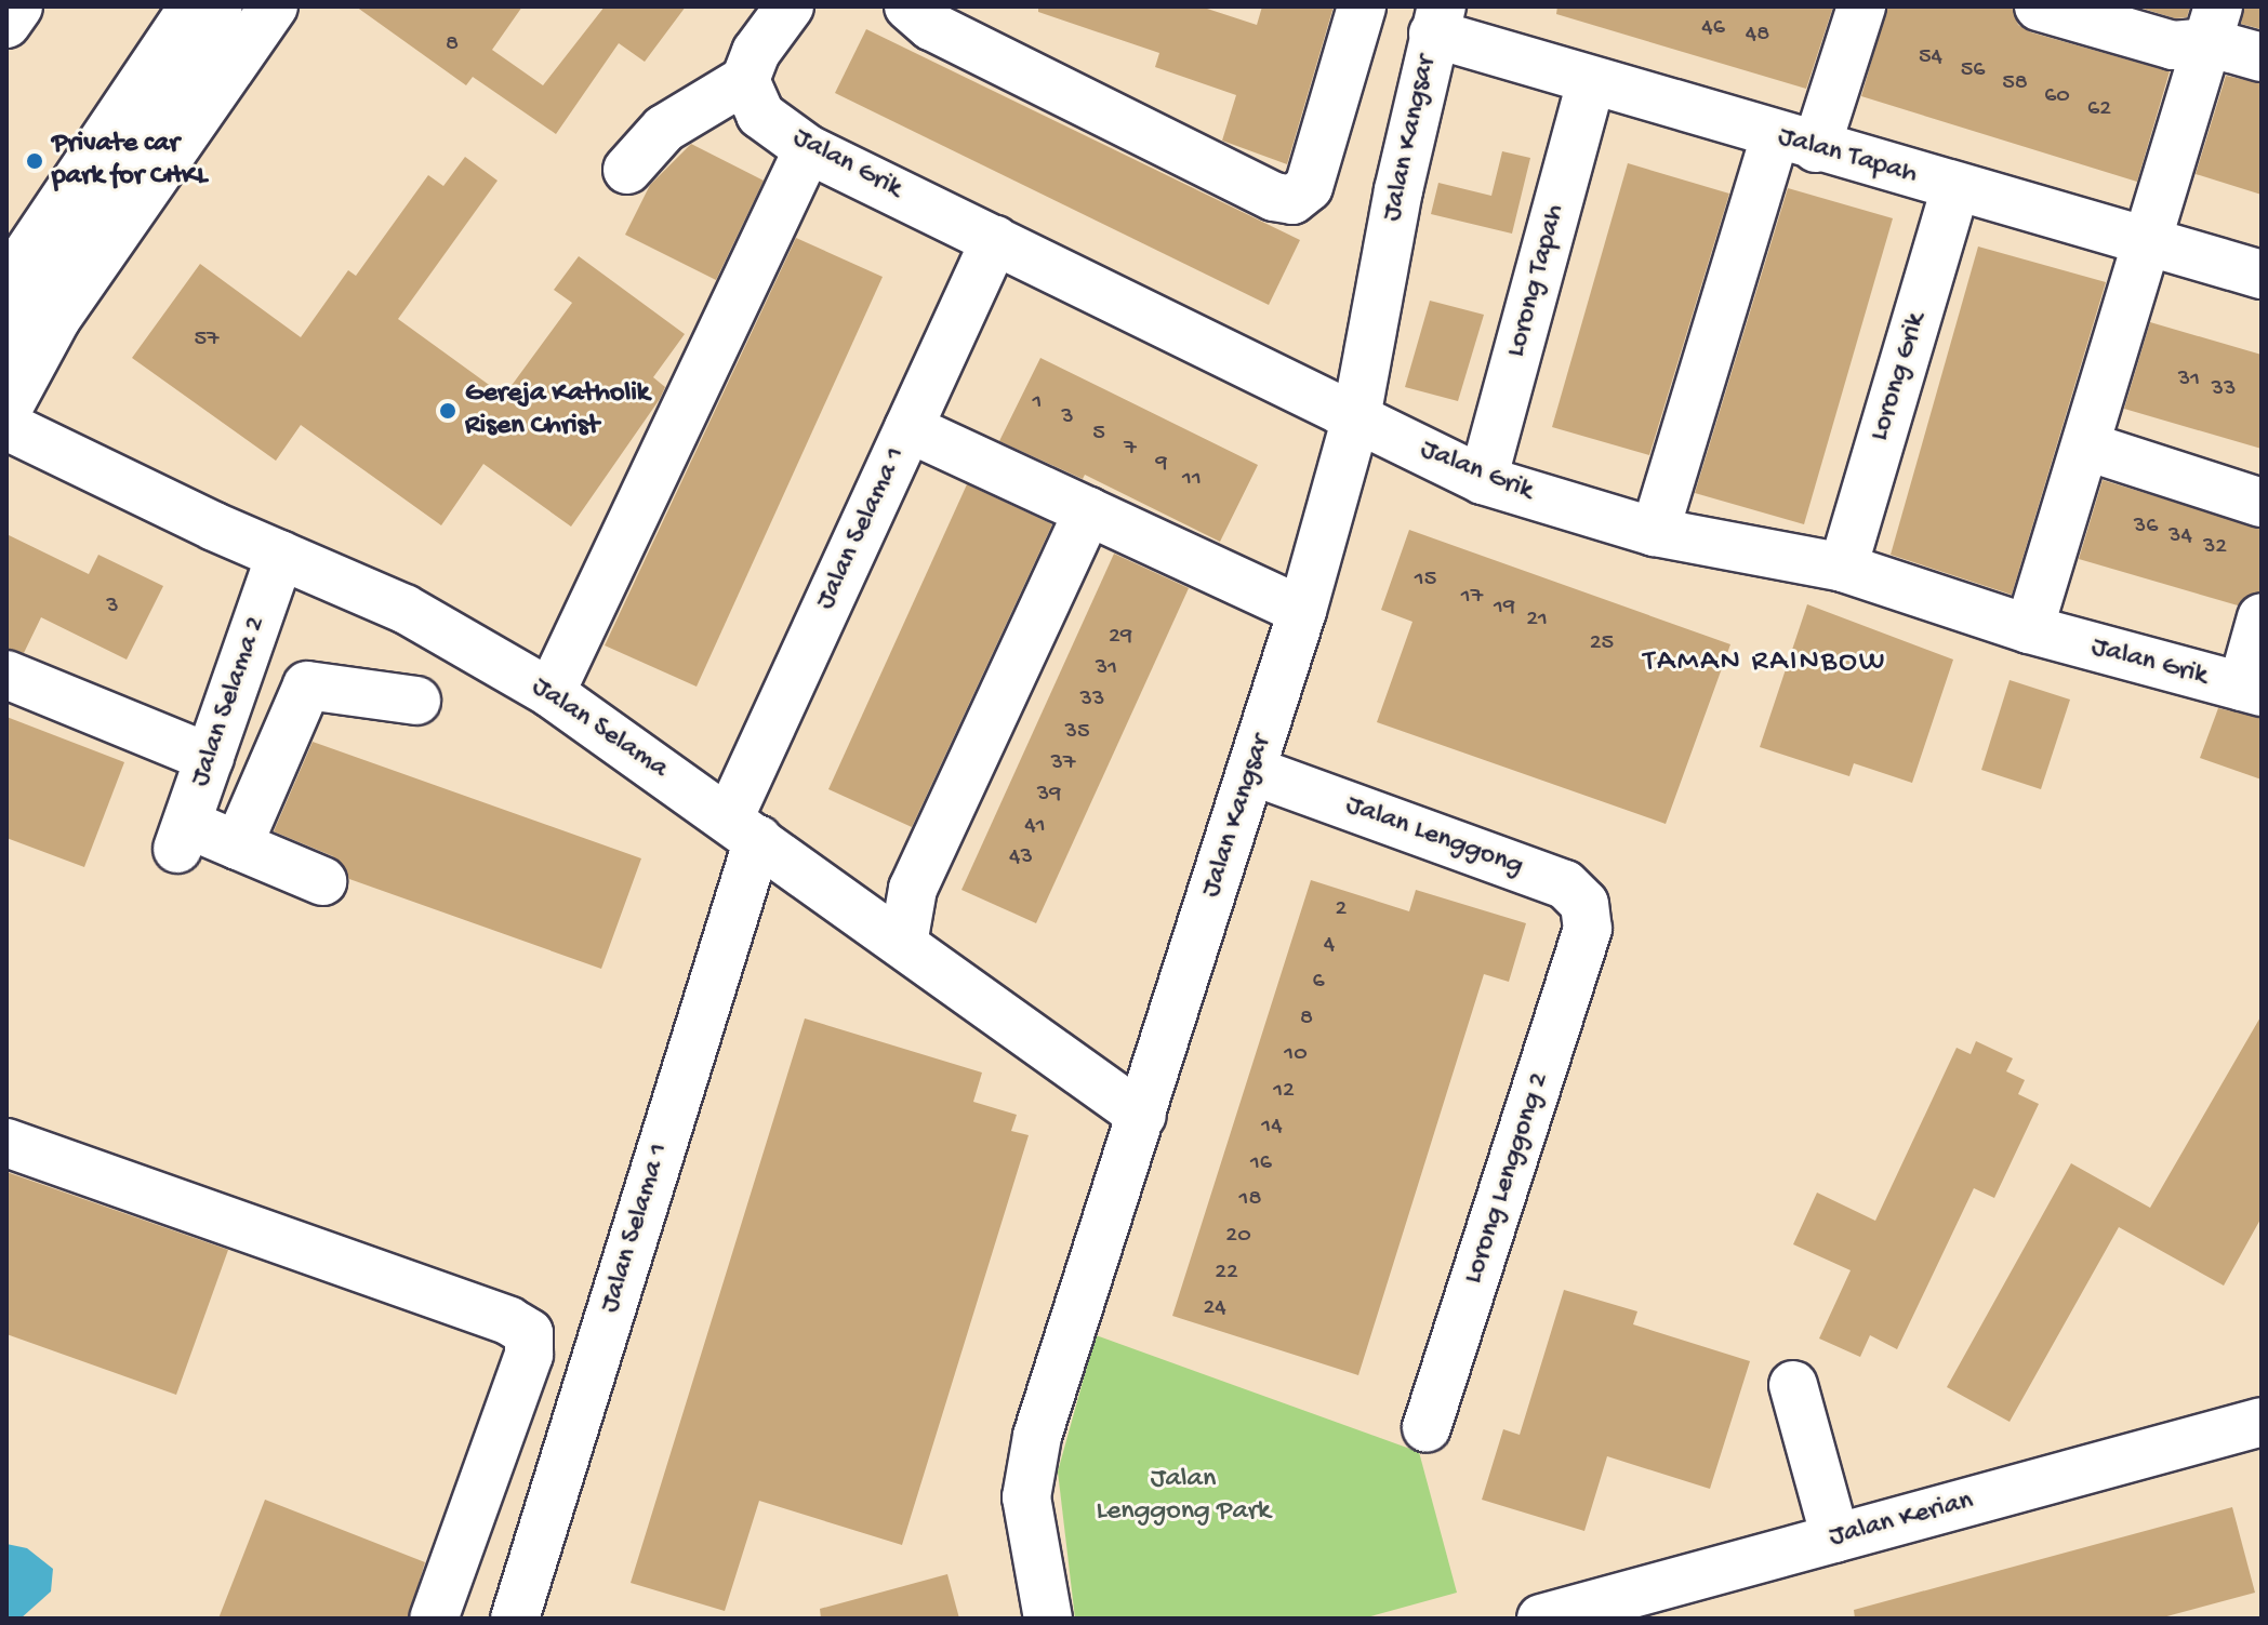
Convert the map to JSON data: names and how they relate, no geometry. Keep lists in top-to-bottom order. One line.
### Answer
{"streets":{"main road":["Jalan Kangsar","Jalan Tapah","Jalan Grik","Lorong Tapah","Lorong Grik","Jalan Selama 1","Jalan Selama 2","Jalan Selama","Jalan Lenggong","Lorong Lenggong 2","Jalan Kerian"]},"crossings":[["Jalan Kangsar","Jalan Tapah"],["Jalan Kangsar","Jalan Grik"],["Jalan Kangsar","Jalan Selama"],["Jalan Kangsar","Jalan Lenggong"],["Jalan Tapah","Lorong Tapah"],["Jalan Tapah","Lorong Grik"],["Jalan Grik","Lorong Tapah"],["Jalan Grik","Lorong Grik"],["Jalan Grik","Jalan Selama 1"],["Jalan Selama 1","Jalan Selama"],["Jalan Selama 2","Jalan Selama"],["Jalan Lenggong","Lorong Lenggong 2"]],"districts":["TAMAN RAINBOW"],"parks":["Jalan Lenggong Park"],"places":["Private car park for CHKL","Gereja Katholik Risen Christ"],"house_numbers":["46","48","8","54","56","58","60","62","57","31","33","1","3","5","7","9","11","36","34","32","15","17","3","19","21","29","25","31","33","35","37","39","41","43","2","4","6","8","10","12","14","16","18","20","22","24"]}
